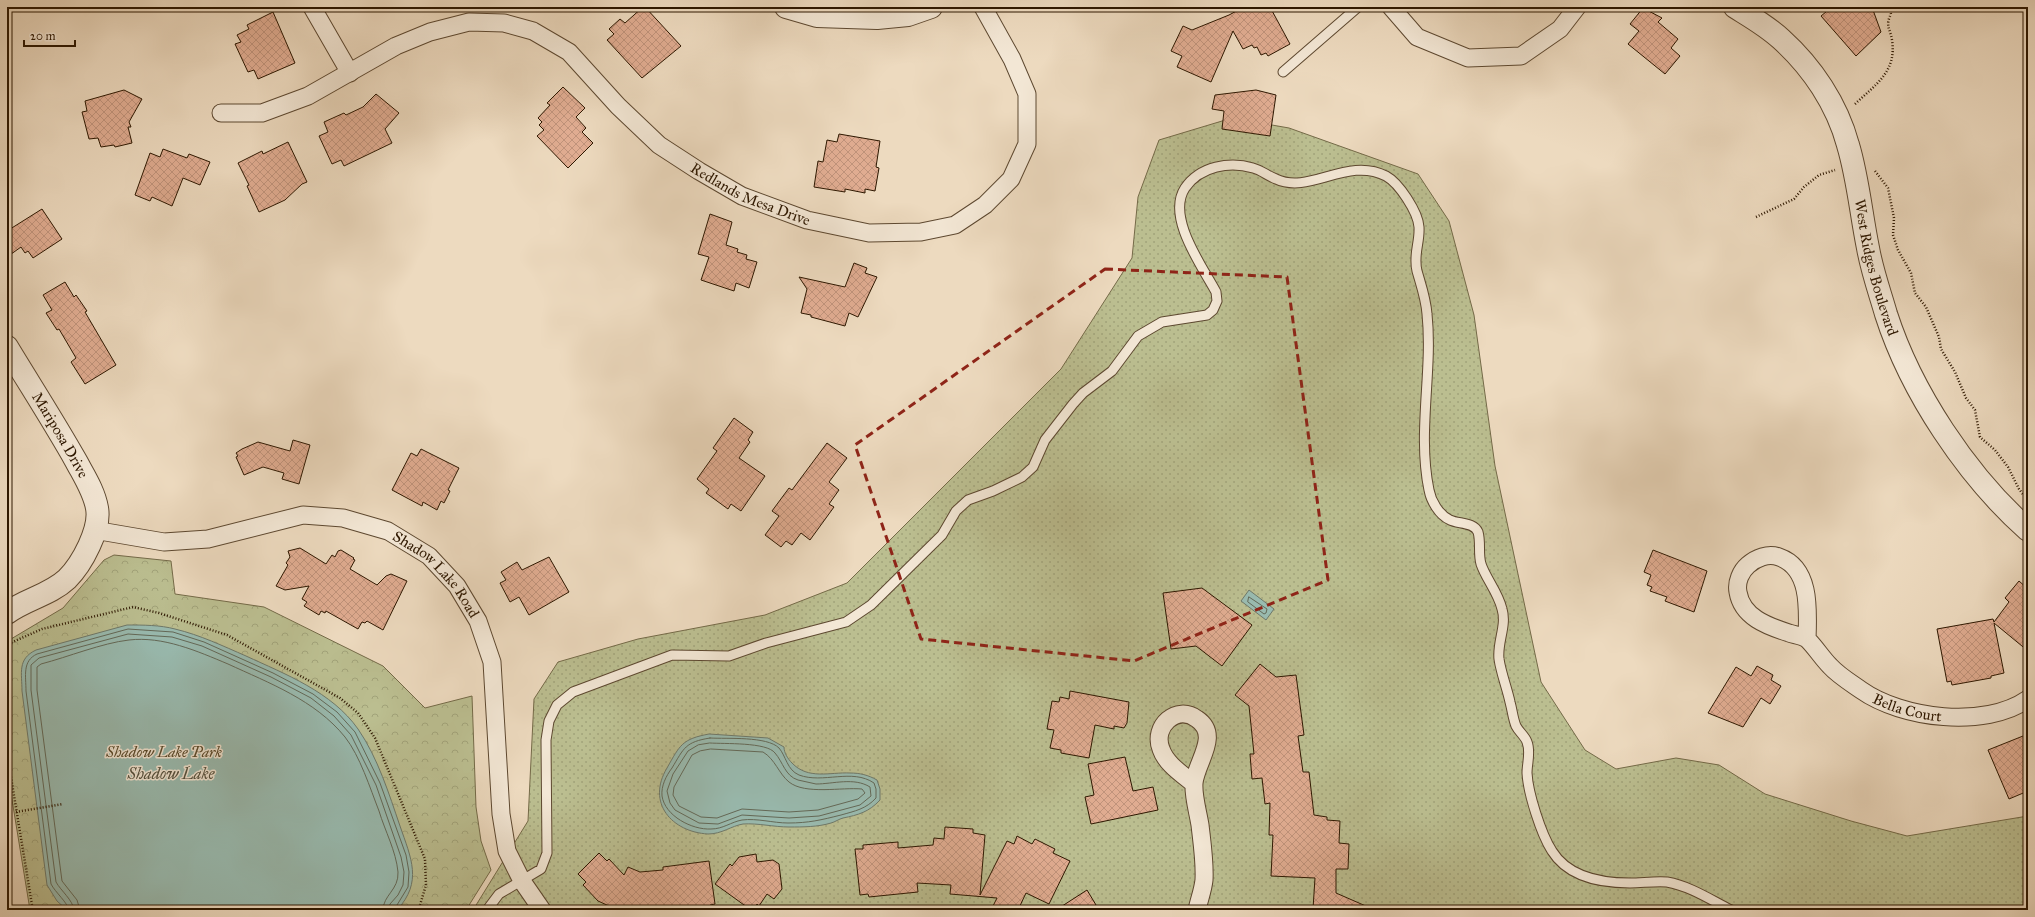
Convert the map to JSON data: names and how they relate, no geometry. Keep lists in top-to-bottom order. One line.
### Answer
{"streets":{"street":["Redlands Mesa Drive","West Ridges Boulevard","Mariposa Drive","Shadow Lake Road","Bella Court"]},"crossings":[["Mariposa Drive","Shadow Lake Road"]],"water":["Shadow Lake"],"parks":["Shadow Lake Park"],"scale_bar":"20 m"}
